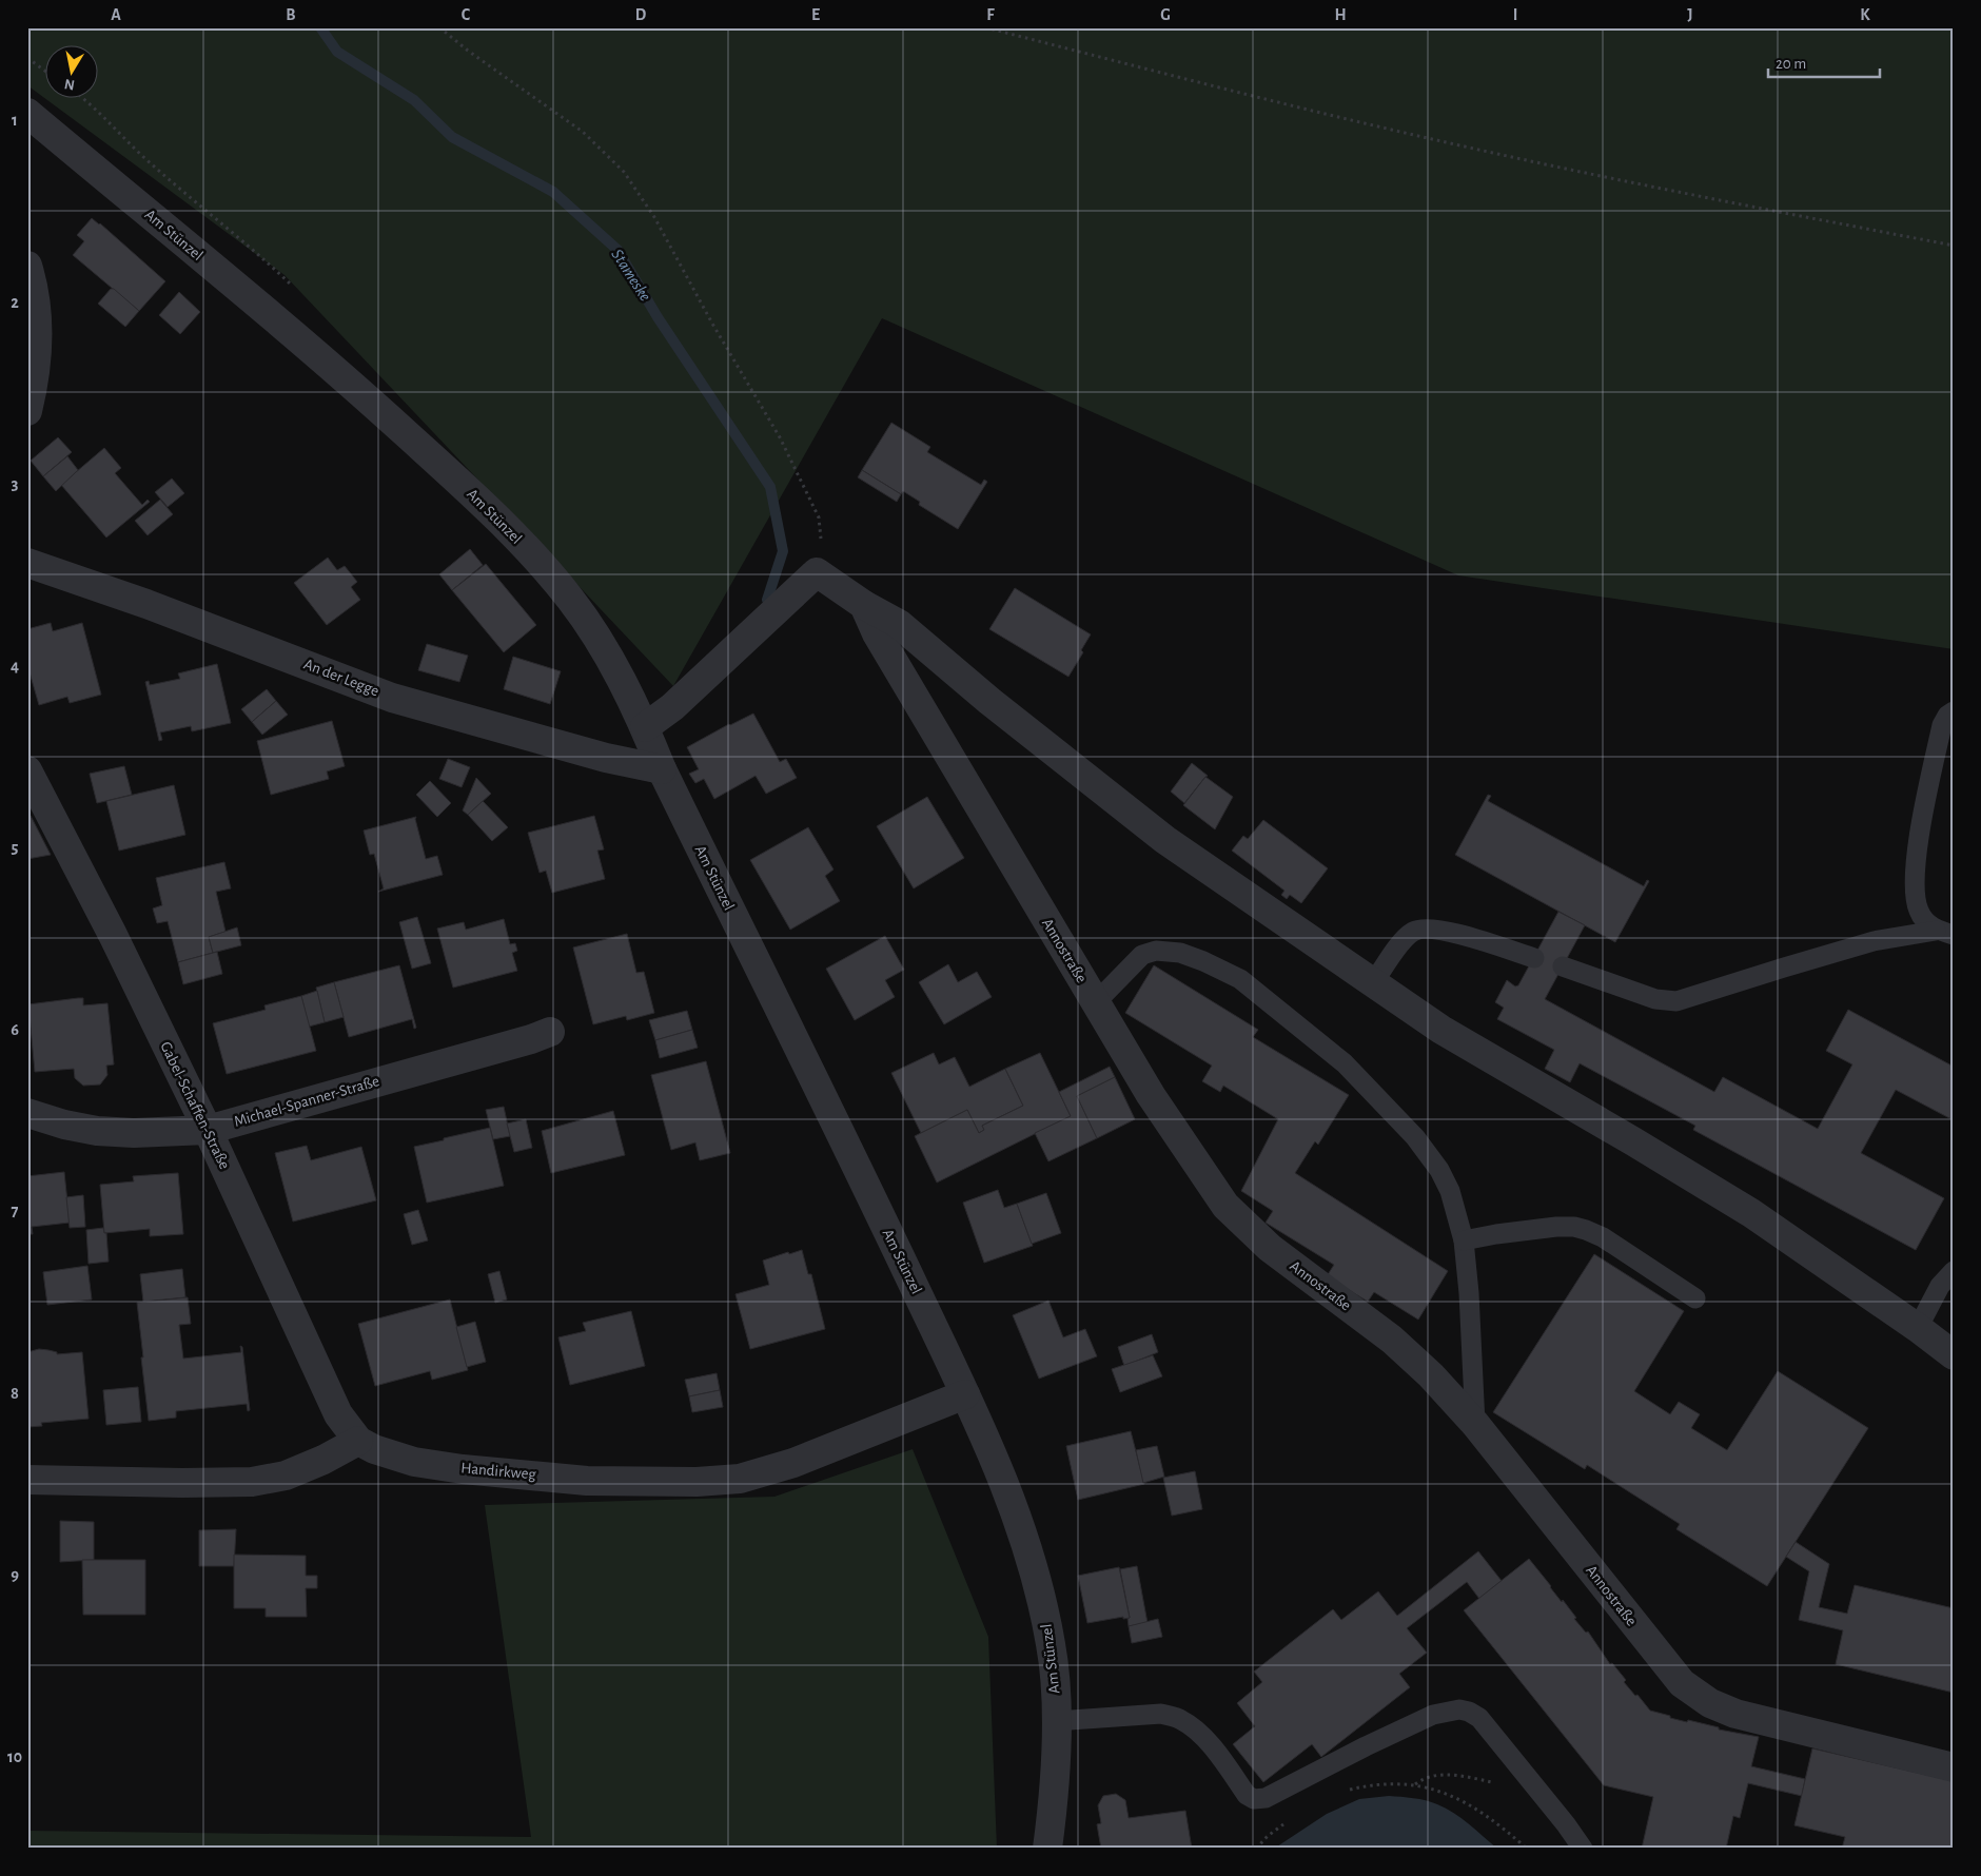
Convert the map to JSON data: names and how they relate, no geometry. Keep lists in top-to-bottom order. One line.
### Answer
{"streets":{"street":["Am Stünzel","An der Legge","Annostraße","Michael-Spanner-Straße","Gabel-Schaffen-Straße","Handirkweg"]},"crossings":[["Am Stünzel","An der Legge"],["Am Stünzel","Handirkweg"],["Michael-Spanner-Straße","Gabel-Schaffen-Straße"],["Gabel-Schaffen-Straße","Handirkweg"]],"water":["Stameske"],"scale_bar":"20 m","north":"bottom","grid":{"columns":["A","B","C","D","E","F","G","H","I","J","K"],"rows":["1","2","3","4","5","6","7","8","9","10"]}}
